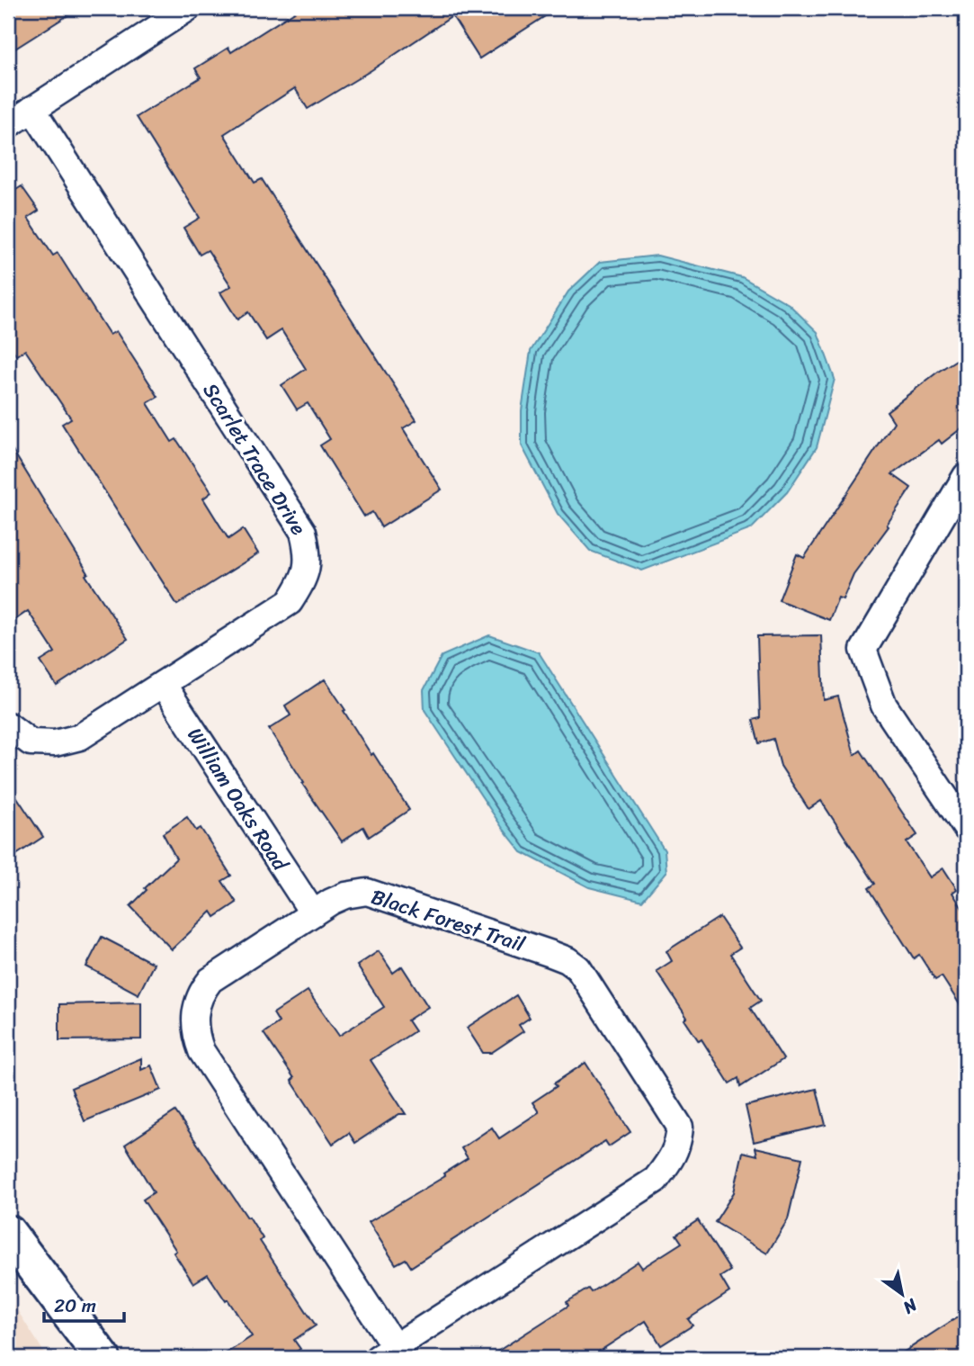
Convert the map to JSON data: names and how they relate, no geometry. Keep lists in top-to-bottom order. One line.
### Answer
{"streets":{"street":["Scarlet Trace Drive","William Oaks Road","Black Forest Trail"]},"crossings":[["Scarlet Trace Drive","William Oaks Road"],["William Oaks Road","Black Forest Trail"]],"scale_bar":"20 m","north":"bottom right"}
